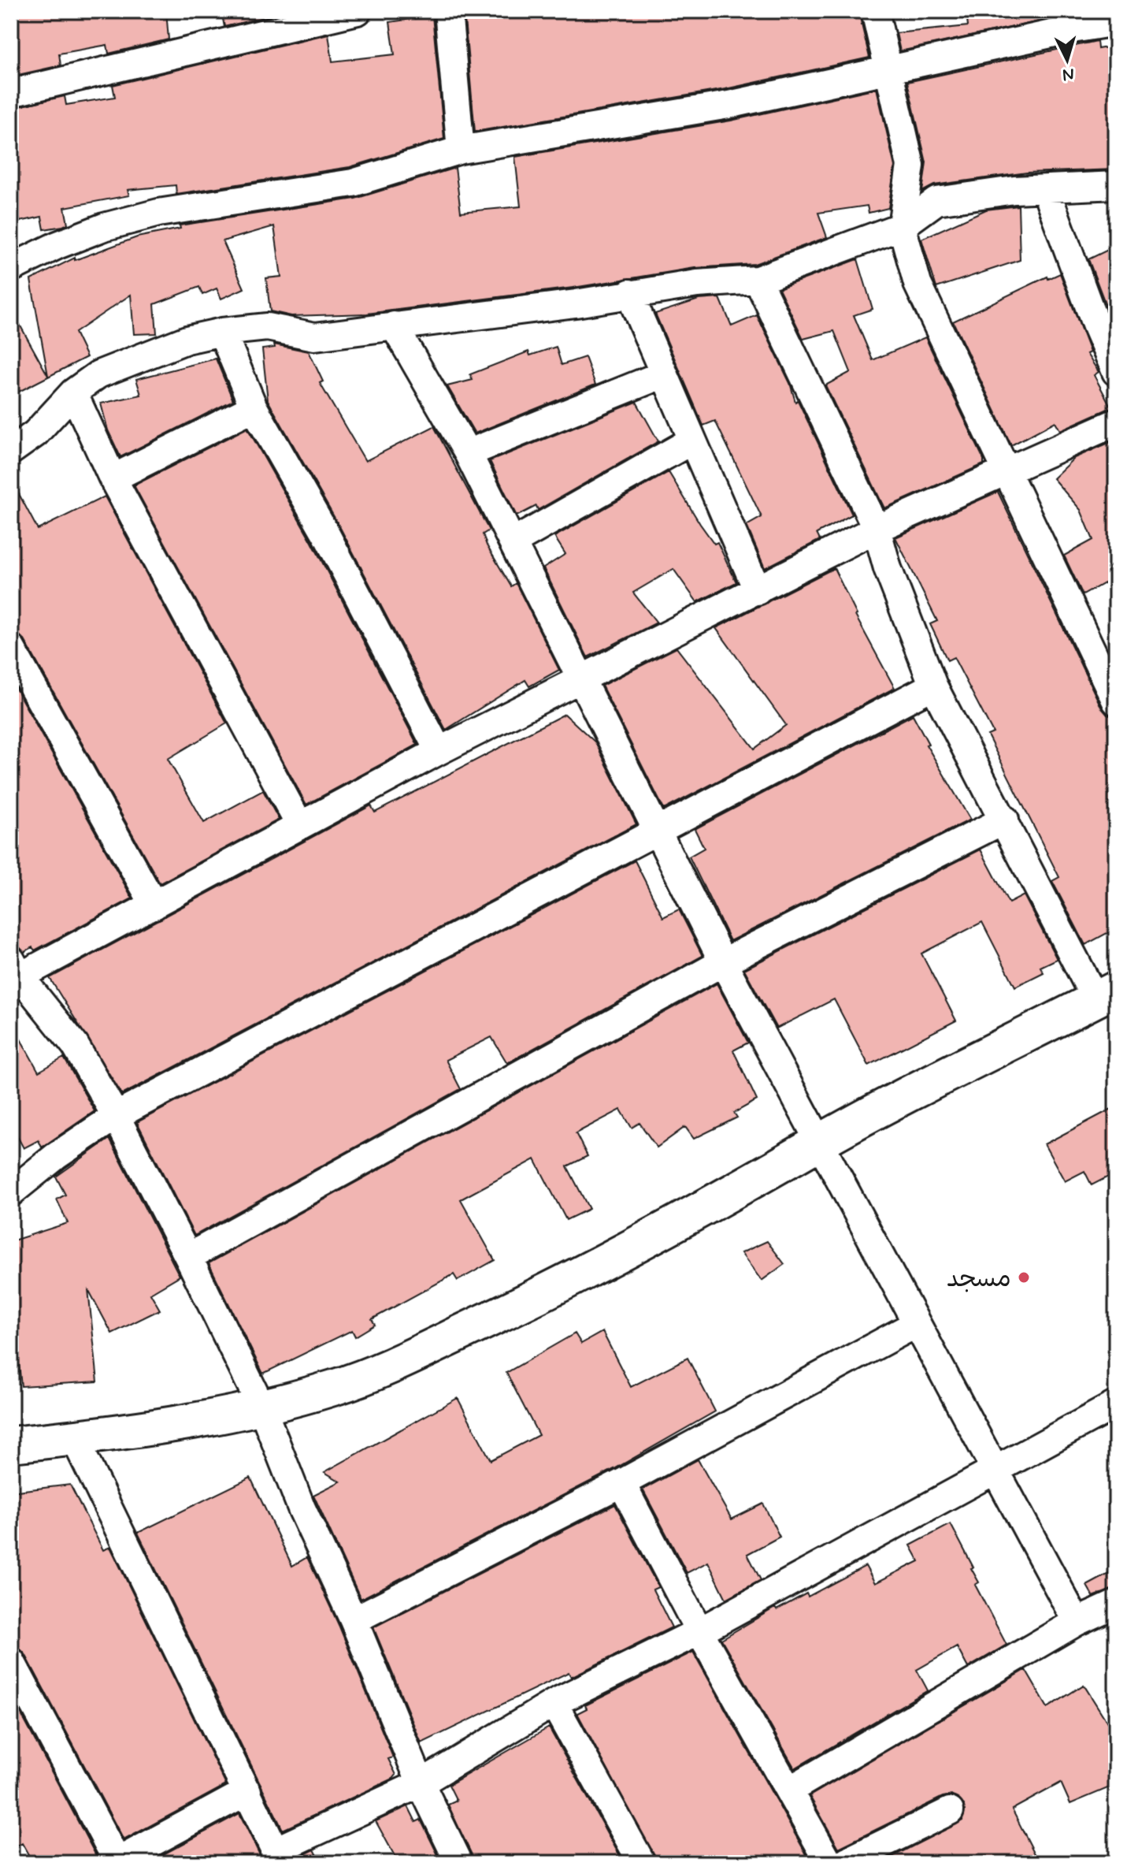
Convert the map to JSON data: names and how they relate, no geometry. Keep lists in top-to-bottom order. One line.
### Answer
{"places":["مسجد"],"north":"bottom"}
